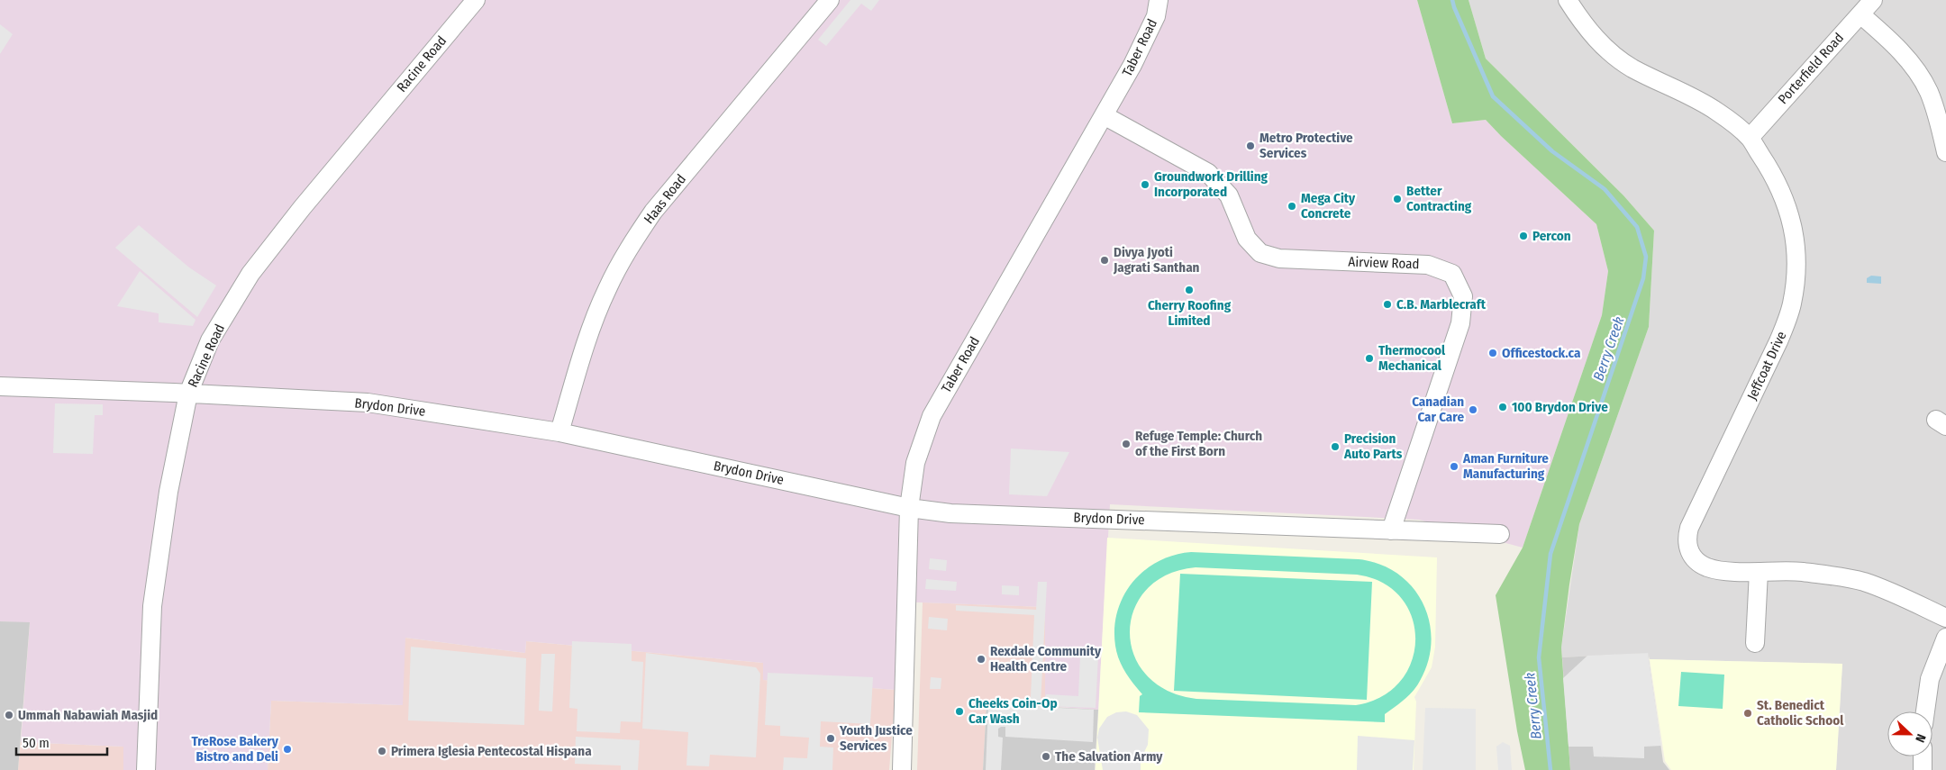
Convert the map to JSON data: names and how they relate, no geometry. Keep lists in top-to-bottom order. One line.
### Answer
{"streets":{"street":["Taber Road","Racine Road","Porterfield Road","Haas Road","Airview Road","Jeffcoat Drive","Brydon Drive"]},"crossings":[["Taber Road","Airview Road"],["Taber Road","Brydon Drive"],["Racine Road","Brydon Drive"],["Porterfield Road","Jeffcoat Drive"],["Haas Road","Brydon Drive"],["Airview Road","Brydon Drive"]],"water":["Berry Creek"],"places":["Metro Protective Services","Groundwork Drilling Incorporated","Better Contracting","Mega City Concrete","Percon","Divya Jyoti Jagrati Santhan","Cherry Roofing Limited","C.B. Marblecraft","Officestock.ca","Thermocool Mechanical","100 Brydon Drive","Canadian Car Care","Refuge Temple: Church of the First Born","Precision Auto Parts","Aman Furniture Manufacturing","Rexdale Community Health Centre","Cheeks Coin-Op Car Wash","St. Benedict Catholic School","Ummah Nabawiah Masjid","Youth Justice Services","TreRose Bakery Bistro and Deli","Primera Iglesia Pentecostal Hispana","The Salvation Army"],"scale_bar":"50 m","north":"right"}
